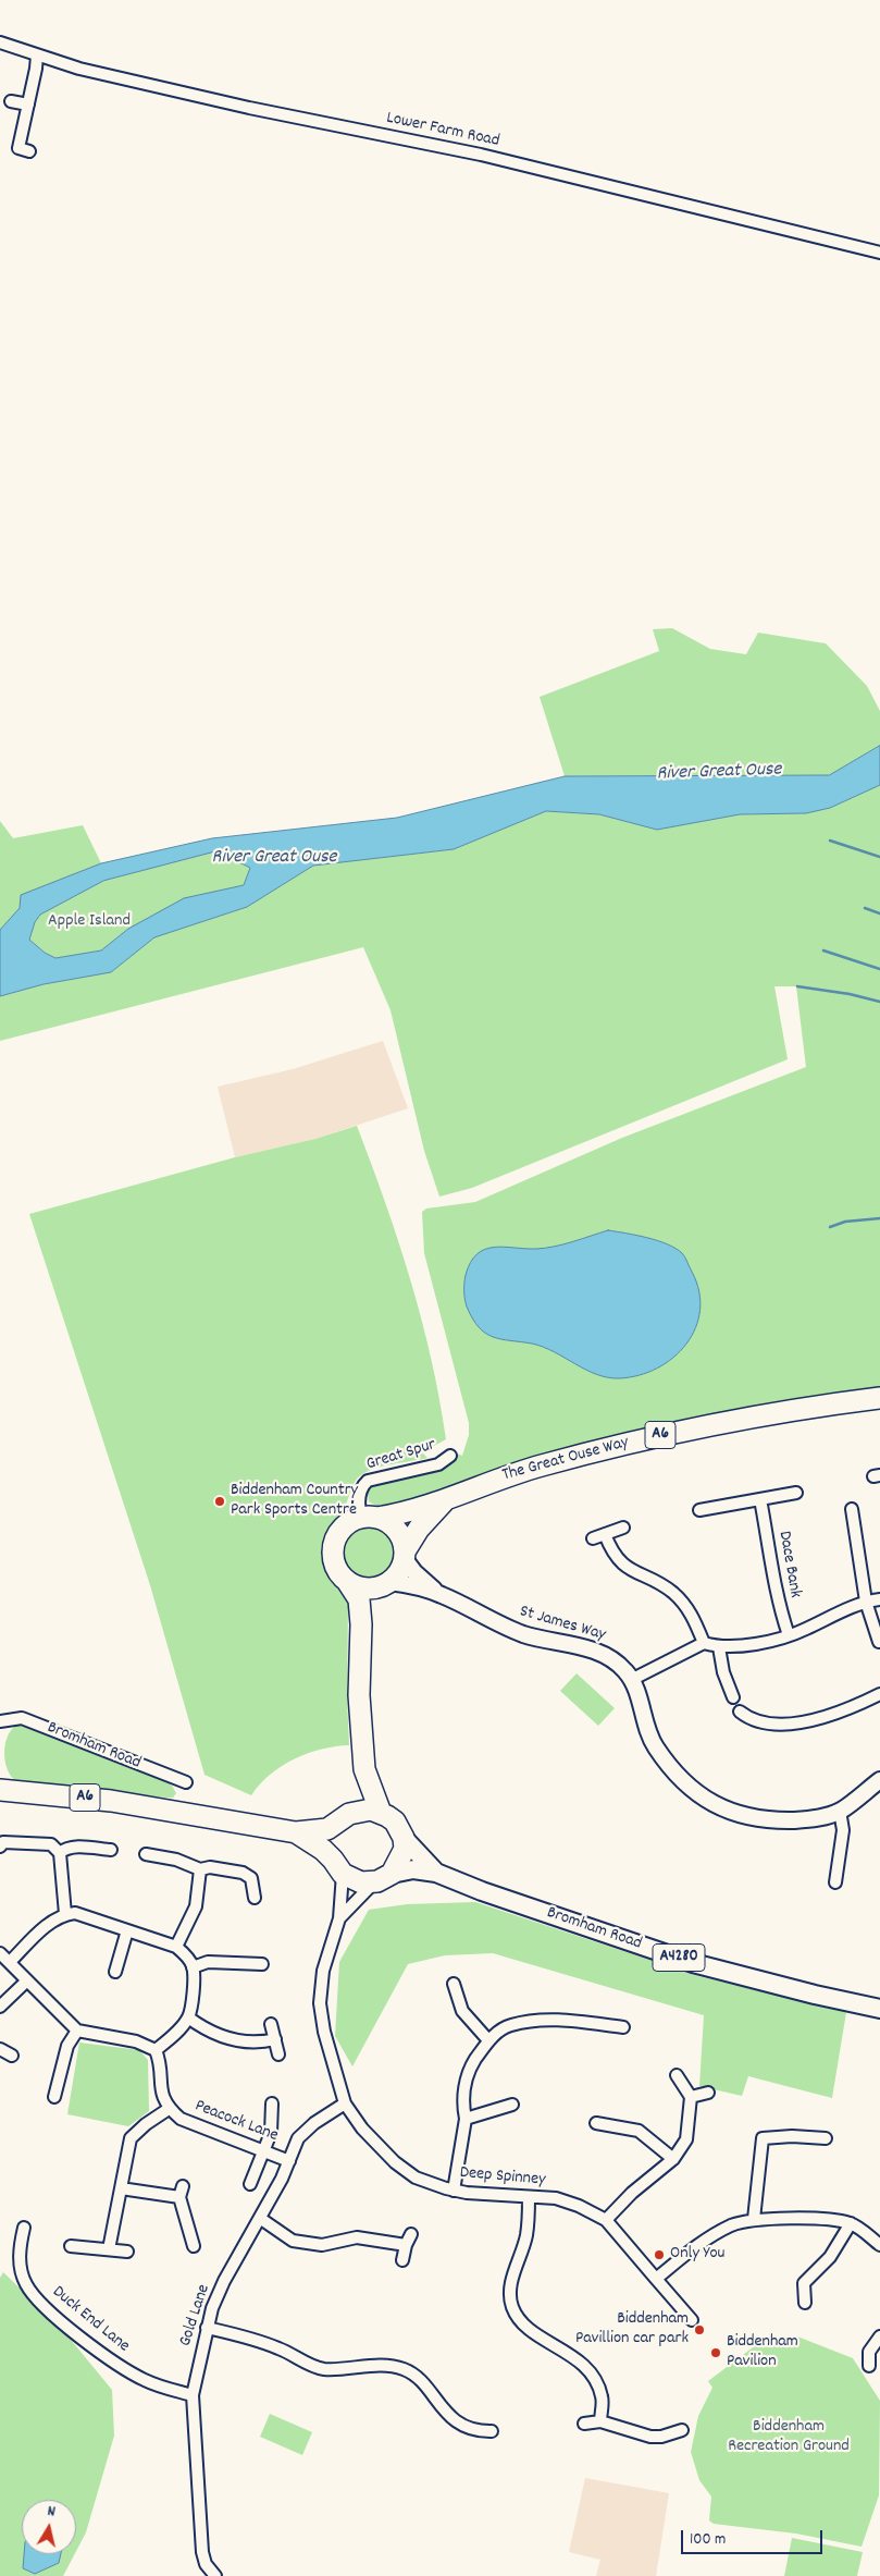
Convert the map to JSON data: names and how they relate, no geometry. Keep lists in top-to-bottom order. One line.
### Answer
{"streets":{"highway":["A6","The Great Ouse Way"],"main road":["Bromham Road","A4280"],"street":["Lower Farm Road","Great Spur","Dace Bank","St James Way","Peacock Lane","Deep Spinney","Gold Lane","Duck End Lane"]},"crossings":[["A6","Great Spur"],["A6","The Great Ouse Way"],["A6","Bromham Road"],["A6","Deep Spinney"],["Great Spur","The Great Ouse Way"],["Bromham Road","Deep Spinney"],["Peacock Lane","Gold Lane"],["Deep Spinney","Gold Lane"],["Gold Lane","Duck End Lane"]],"water":["River Great Ouse"],"parks":["Apple Island","Biddenham Recreation Ground"],"places":["Biddenham Country Park Sports Centre","Only You","Biddenham Pavillion car park","Biddenham Pavilion"],"scale_bar":"100 m","north":"top"}
